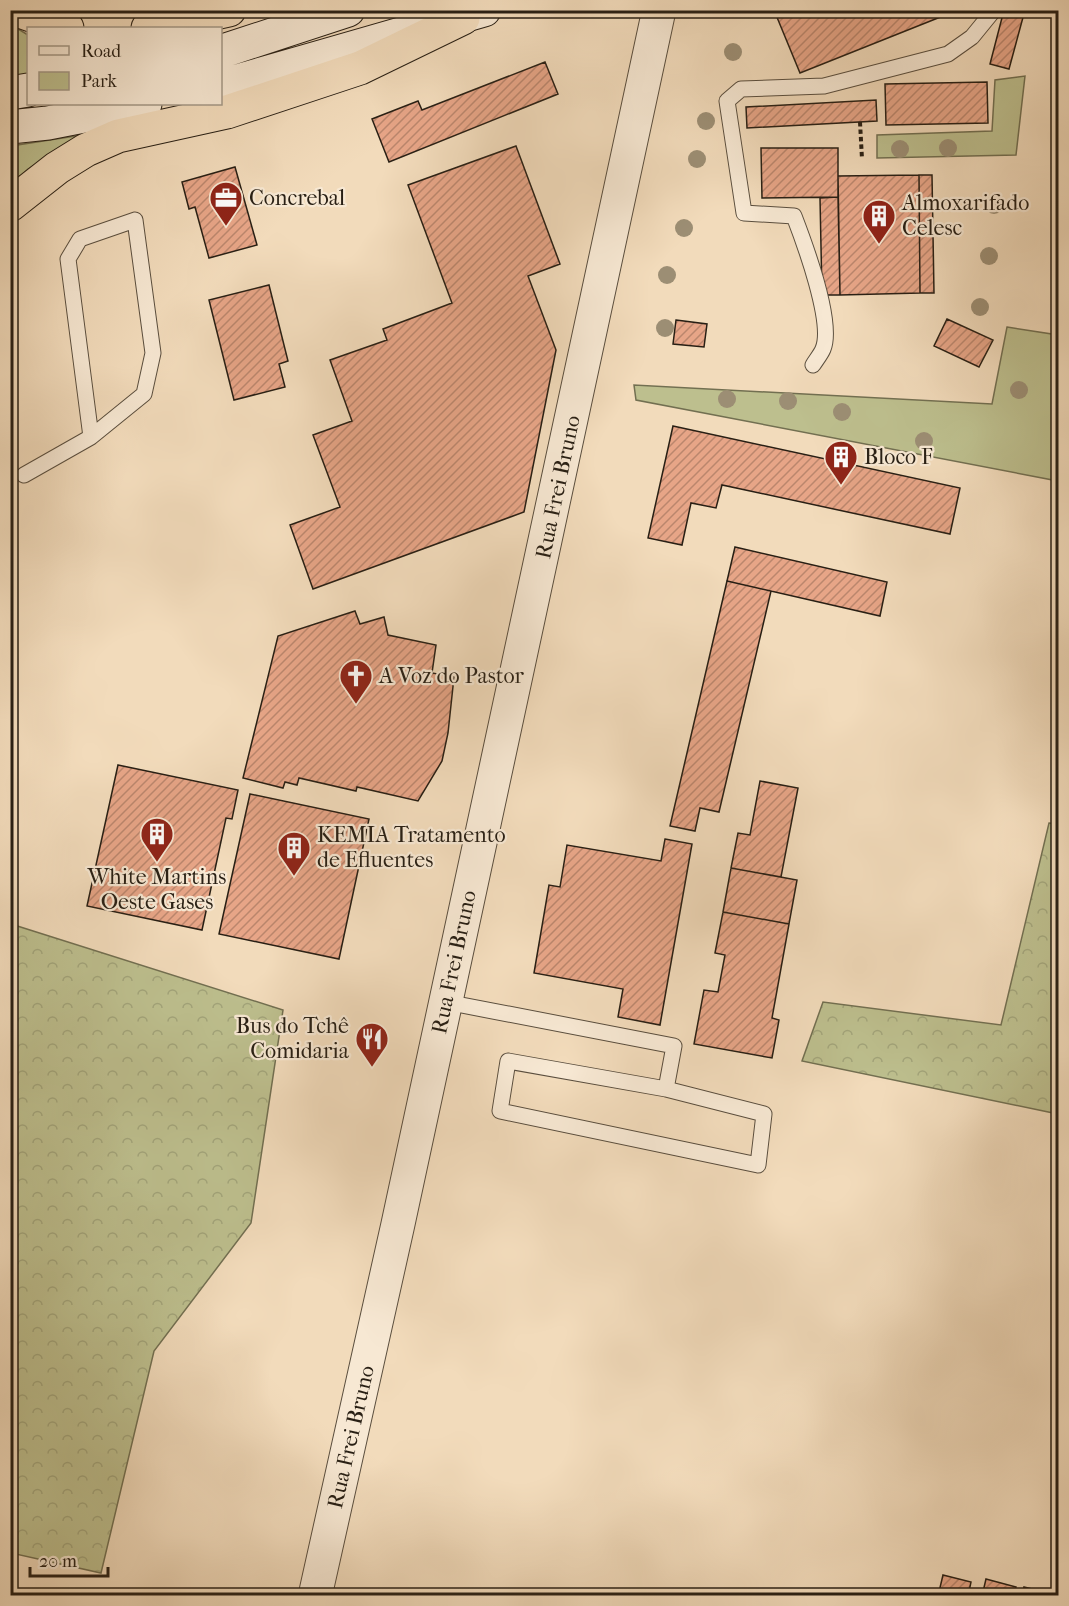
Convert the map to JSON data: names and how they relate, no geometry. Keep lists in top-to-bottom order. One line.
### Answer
{"streets":{"street":["Rua Frei Bruno"]},"places":{"office":["Concrebal"],"building":["Almoxarifado Celesc","Bloco F","White Martins Oeste Gases","KEMIA Tratamento de Efluentes"],"church":["A Voz do Pastor"],"restaurant":["Bus do Tchê Comidaria"]},"legend":["Road","Park"],"scale_bar":"20 m"}
